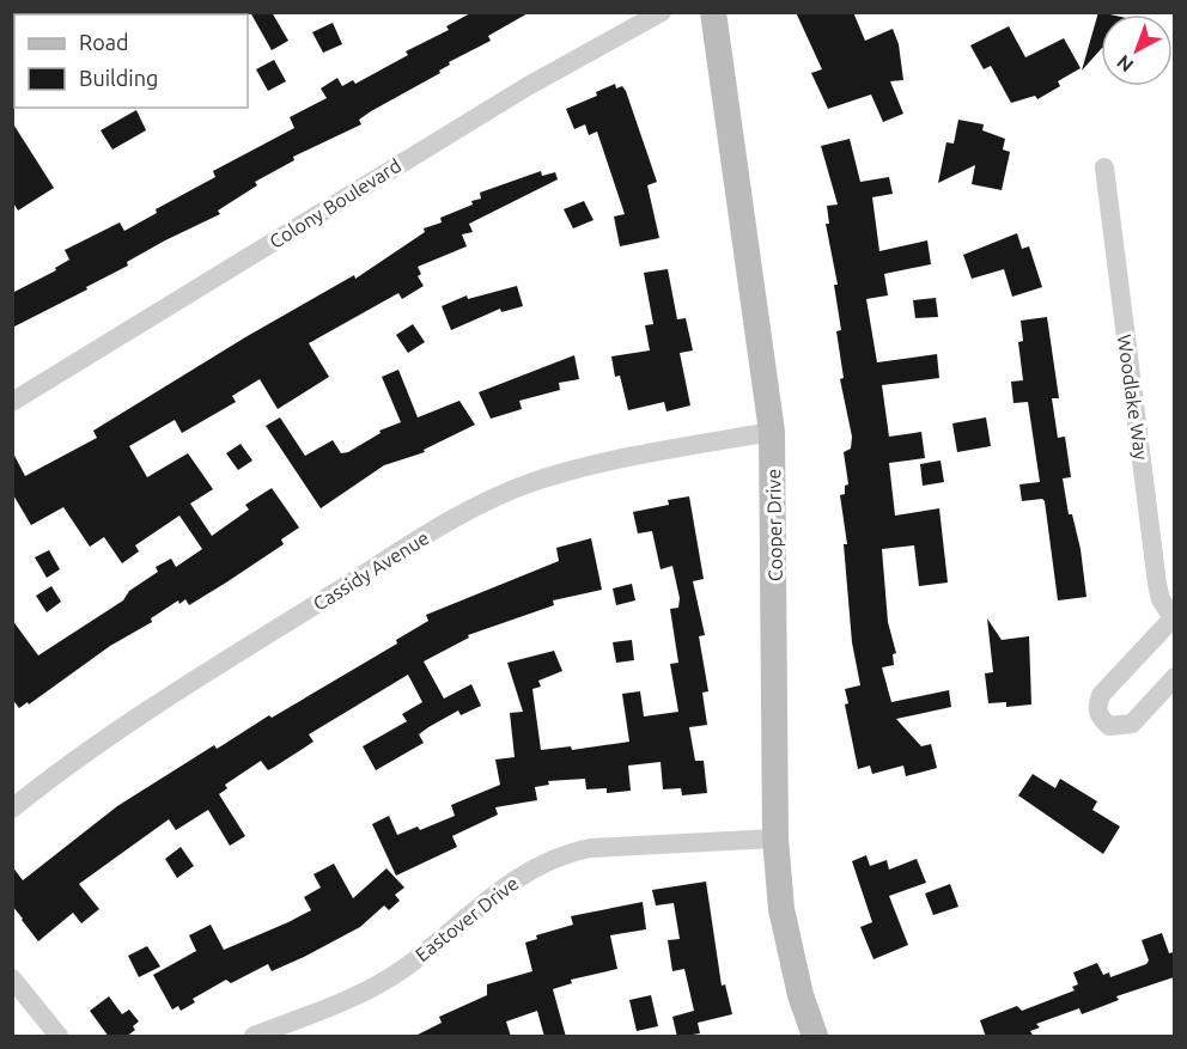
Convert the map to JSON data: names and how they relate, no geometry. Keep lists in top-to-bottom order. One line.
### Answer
{"streets":{"street":["Colony Boulevard","Woodlake Way","Cooper Drive","Cassidy Avenue","Eastover Drive"]},"crossings":[["Cooper Drive","Cassidy Avenue"],["Cooper Drive","Eastover Drive"]],"legend":["Road","Building"],"north":"bottom left"}
